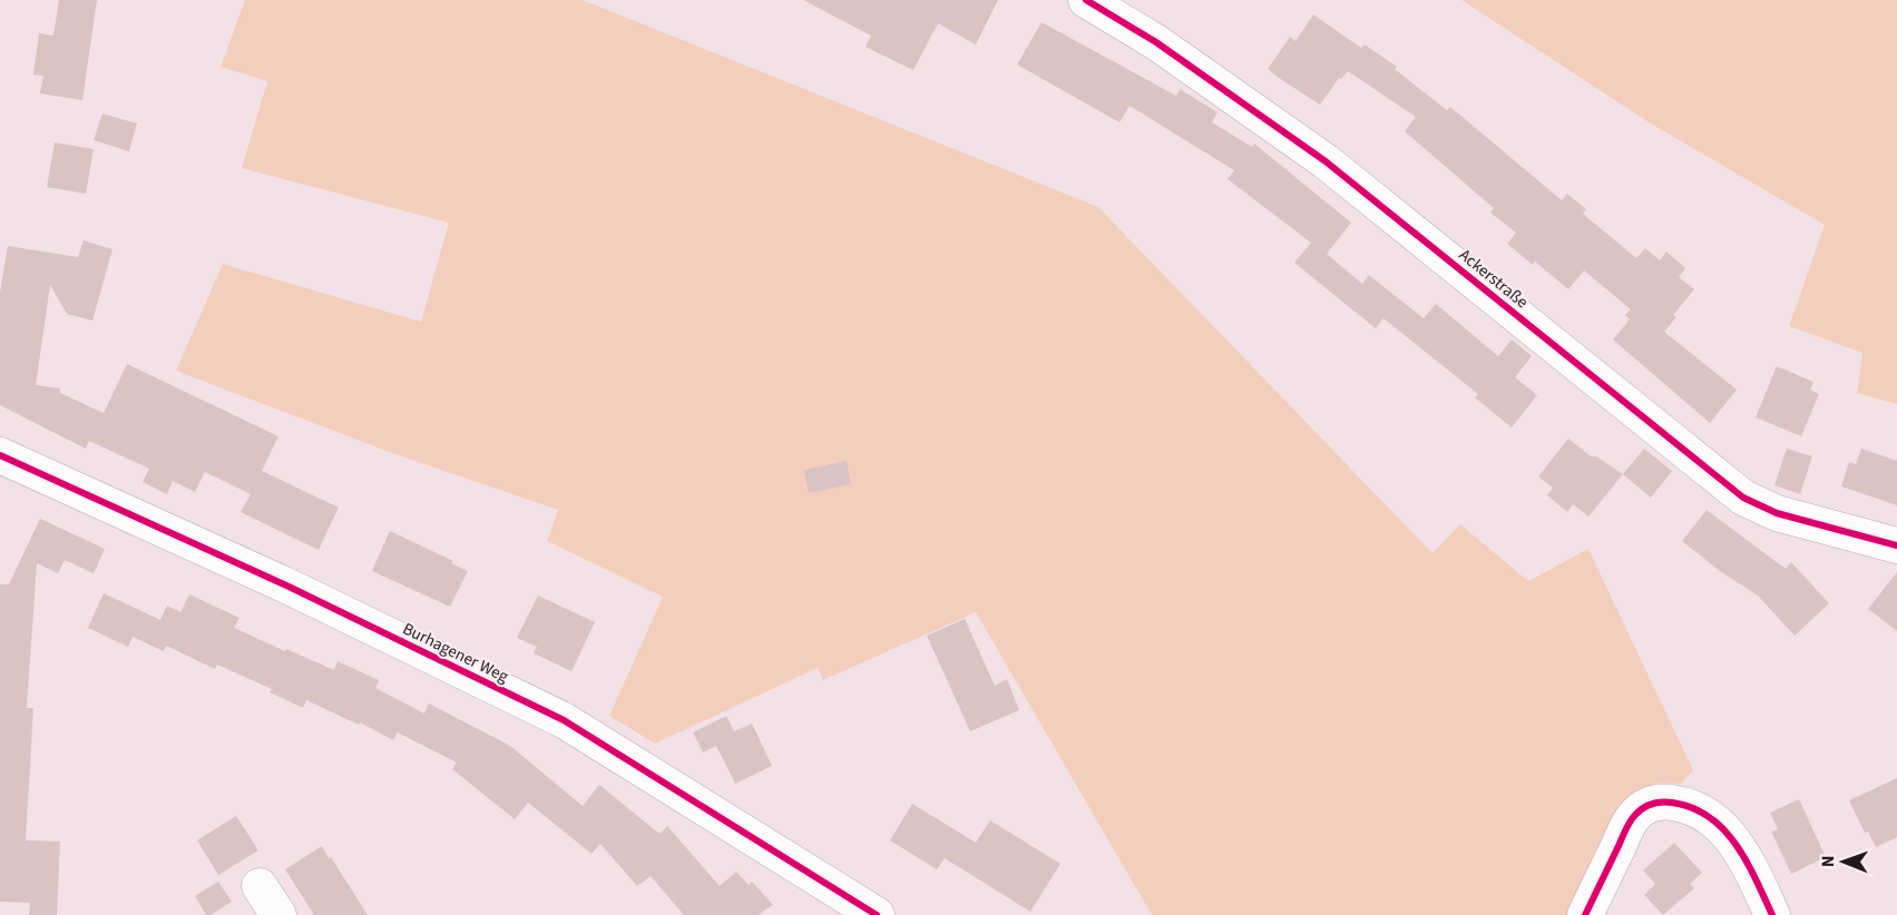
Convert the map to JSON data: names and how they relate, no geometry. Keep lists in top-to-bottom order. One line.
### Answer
{"streets":{"street":["Ackerstraße","Burhagener Weg"]},"north":"left"}
